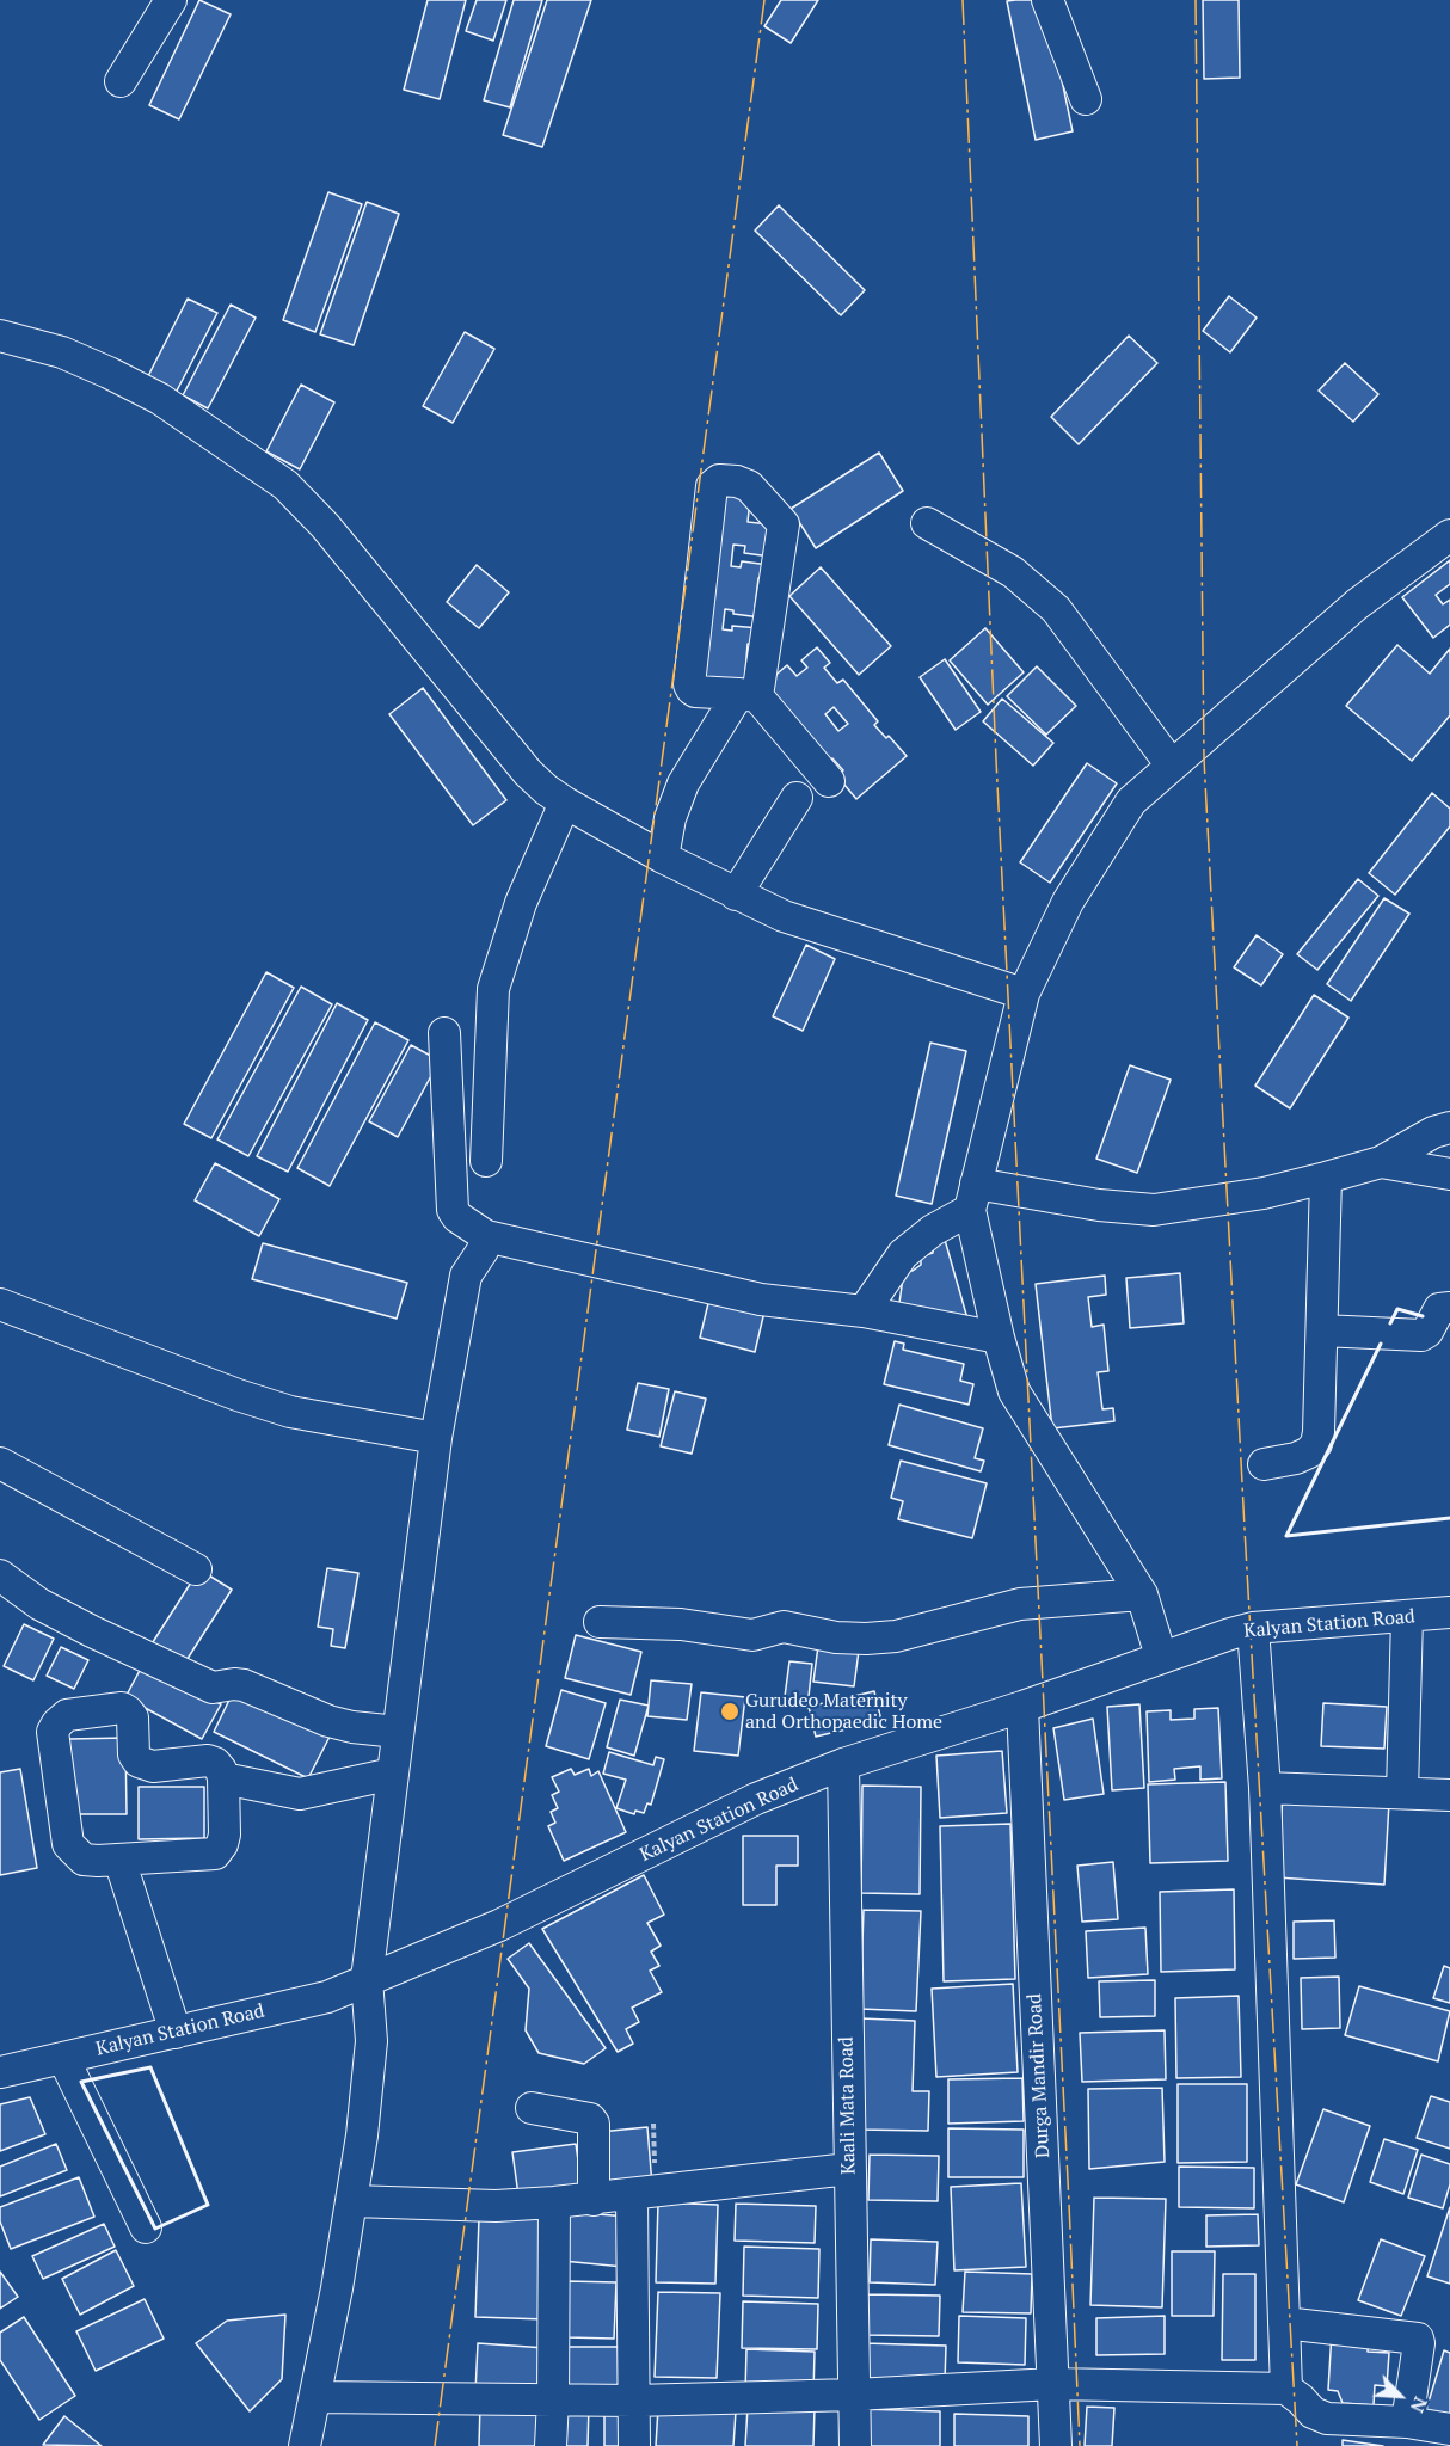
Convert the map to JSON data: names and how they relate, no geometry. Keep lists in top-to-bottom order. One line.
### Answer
{"streets":{"street":["Kalyan Station Road","Durga Mandir Road","Kaali Mata Road"]},"crossings":[["Kalyan Station Road","Durga Mandir Road"],["Kalyan Station Road","Kaali Mata Road"]],"places":["Gurudeo Maternity and Orthopaedic Home"],"north":"bottom right"}
